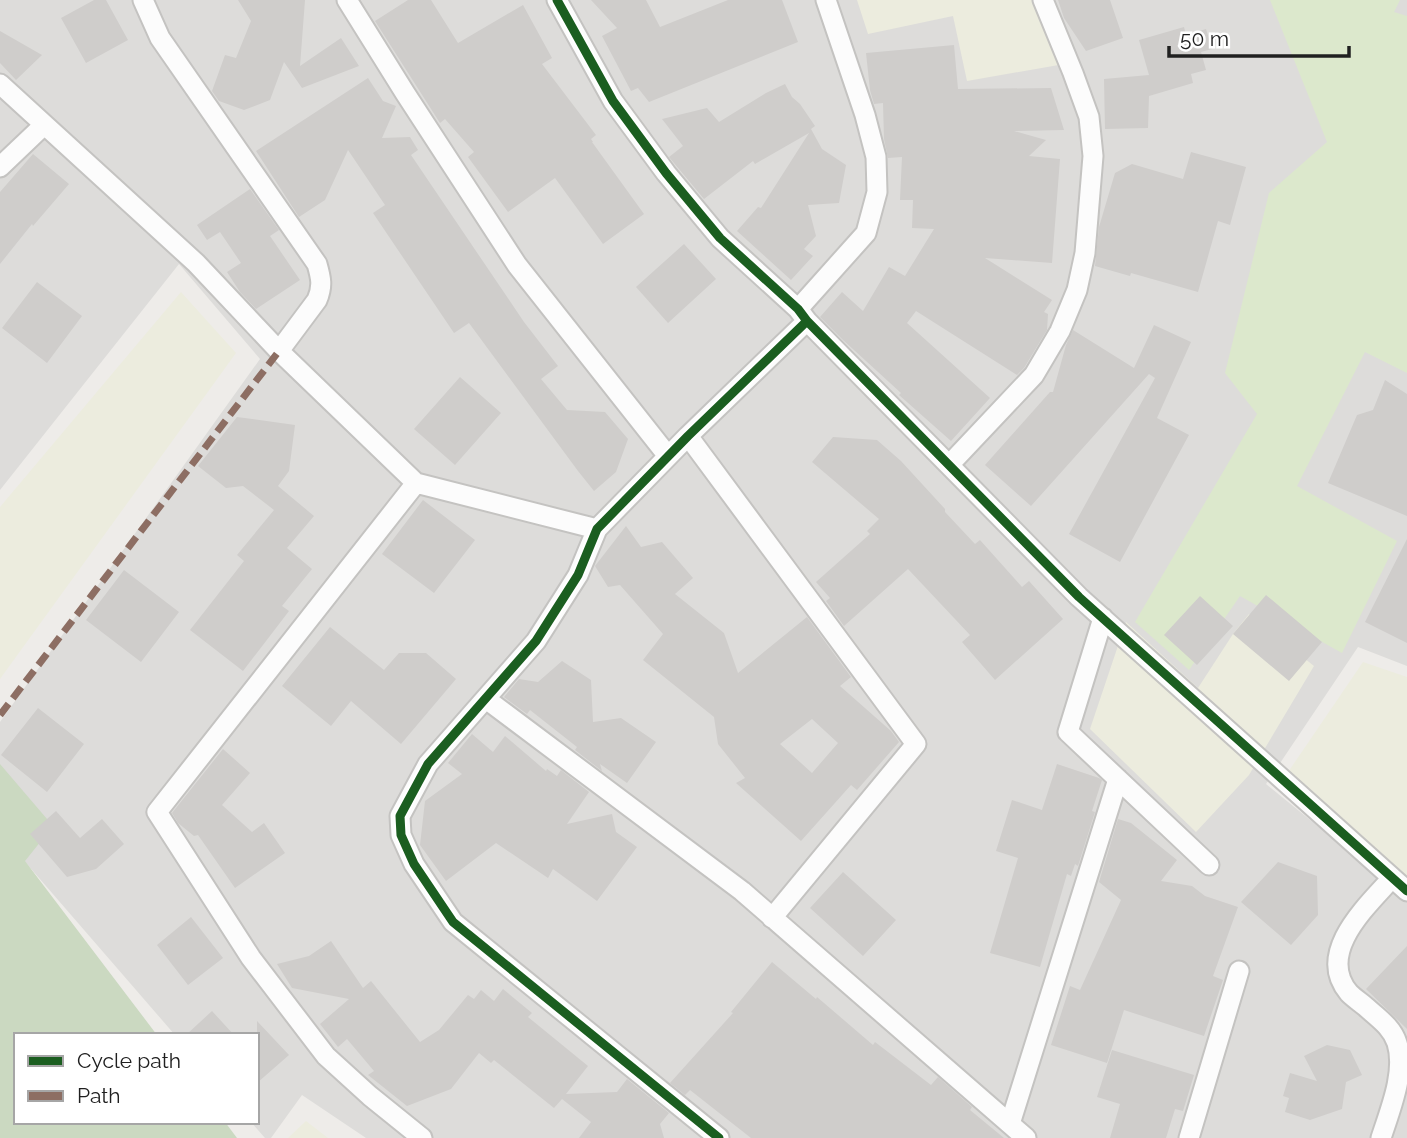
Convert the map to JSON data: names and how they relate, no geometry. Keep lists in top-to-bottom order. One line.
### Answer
{"legend":["Cycle path","Path"],"scale_bar":"50 m"}
